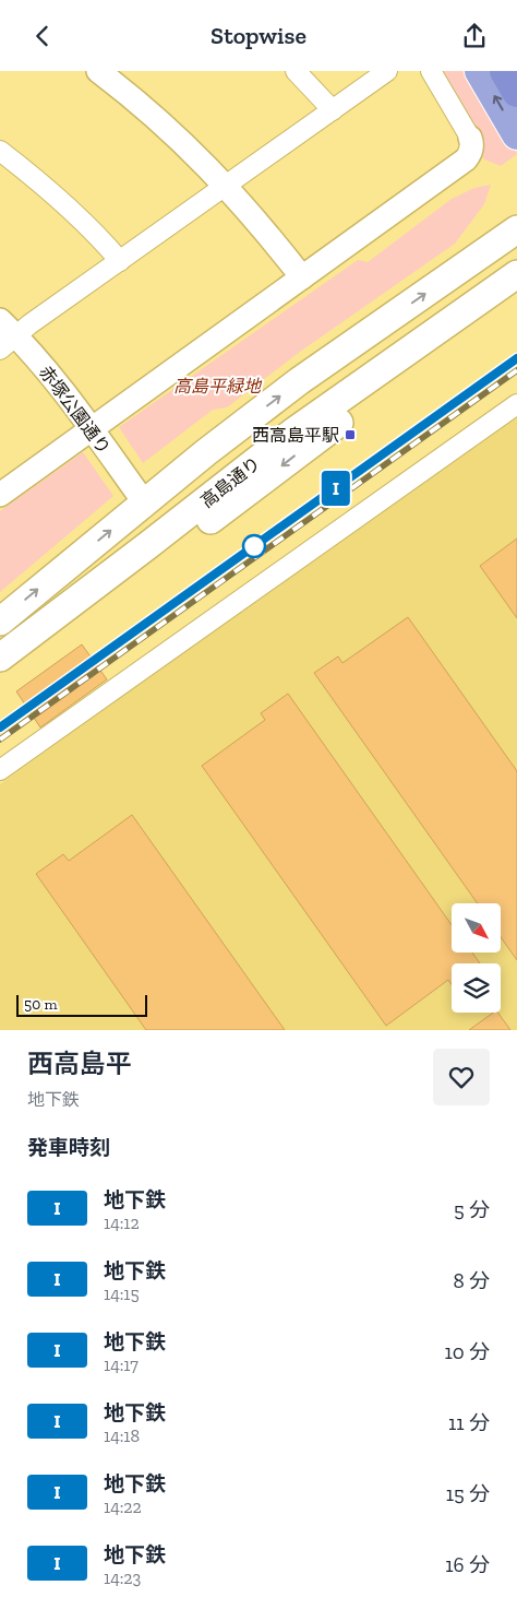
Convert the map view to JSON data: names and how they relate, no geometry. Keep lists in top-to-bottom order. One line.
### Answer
{"streets":{"main road":["高島通り"],"street":["赤塚公園通り"]},"parks":["高島平緑地"],"places":{"transit":["西高島平駅"]},"lines":["metro line I"],"scale_bar":"50 m","north":"bottom right","page":{"header":"Stopwise","on_map":"I","scale":"50 m","heading":[["西高島平","地下鉄"],"発車時刻"],"list":[{"mark":"I","name":"地下鉄","note":"14:12","value":"5 分"},{"mark":"I","name":"地下鉄","note":"14:15","value":"8 分"},{"mark":"I","name":"地下鉄","note":"14:17","value":"10 分"},{"mark":"I","name":"地下鉄","note":"14:18","value":"11 分"},{"mark":"I","name":"地下鉄","note":"14:22","value":"15 分"},{"mark":"I","name":"地下鉄","note":"14:23","value":"16 分"}]}}
